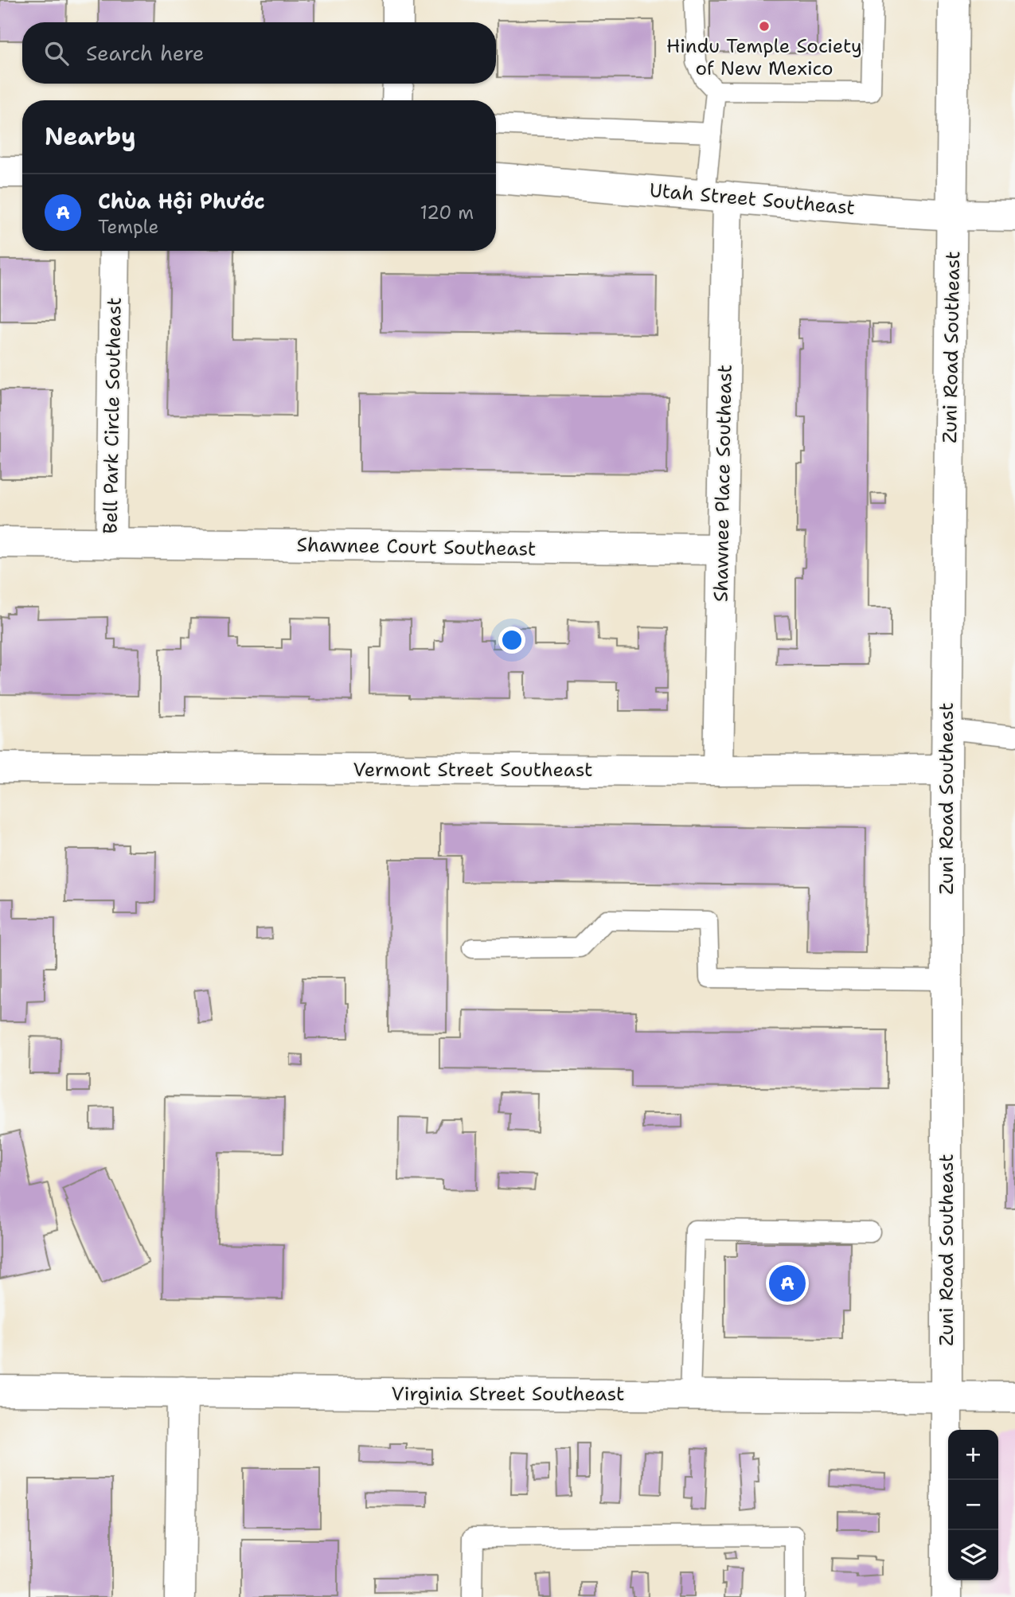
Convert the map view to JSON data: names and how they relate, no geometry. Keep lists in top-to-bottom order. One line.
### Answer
{"streets":{"street":["Utah Street Southeast","Zuni Road Southeast","Bell Park Circle Southeast","Shawnee Place Southeast","Shawnee Court Southeast","Vermont Street Southeast","Virginia Street Southeast"]},"crossings":[["Utah Street Southeast","Zuni Road Southeast"],["Utah Street Southeast","Shawnee Place Southeast"],["Zuni Road Southeast","Vermont Street Southeast"],["Zuni Road Southeast","Virginia Street Southeast"],["Bell Park Circle Southeast","Shawnee Court Southeast"],["Shawnee Place Southeast","Shawnee Court Southeast"],["Shawnee Place Southeast","Vermont Street Southeast"]],"places":["Hindu Temple Society of New Mexico"],"page":{"search":"Search here","heading":"Nearby","list":[{"mark":"A","name":"Chùa Hội Phước","note":"Temple","value":"120 m"}],"pins":"A","map_buttons":["+","−"]}}
